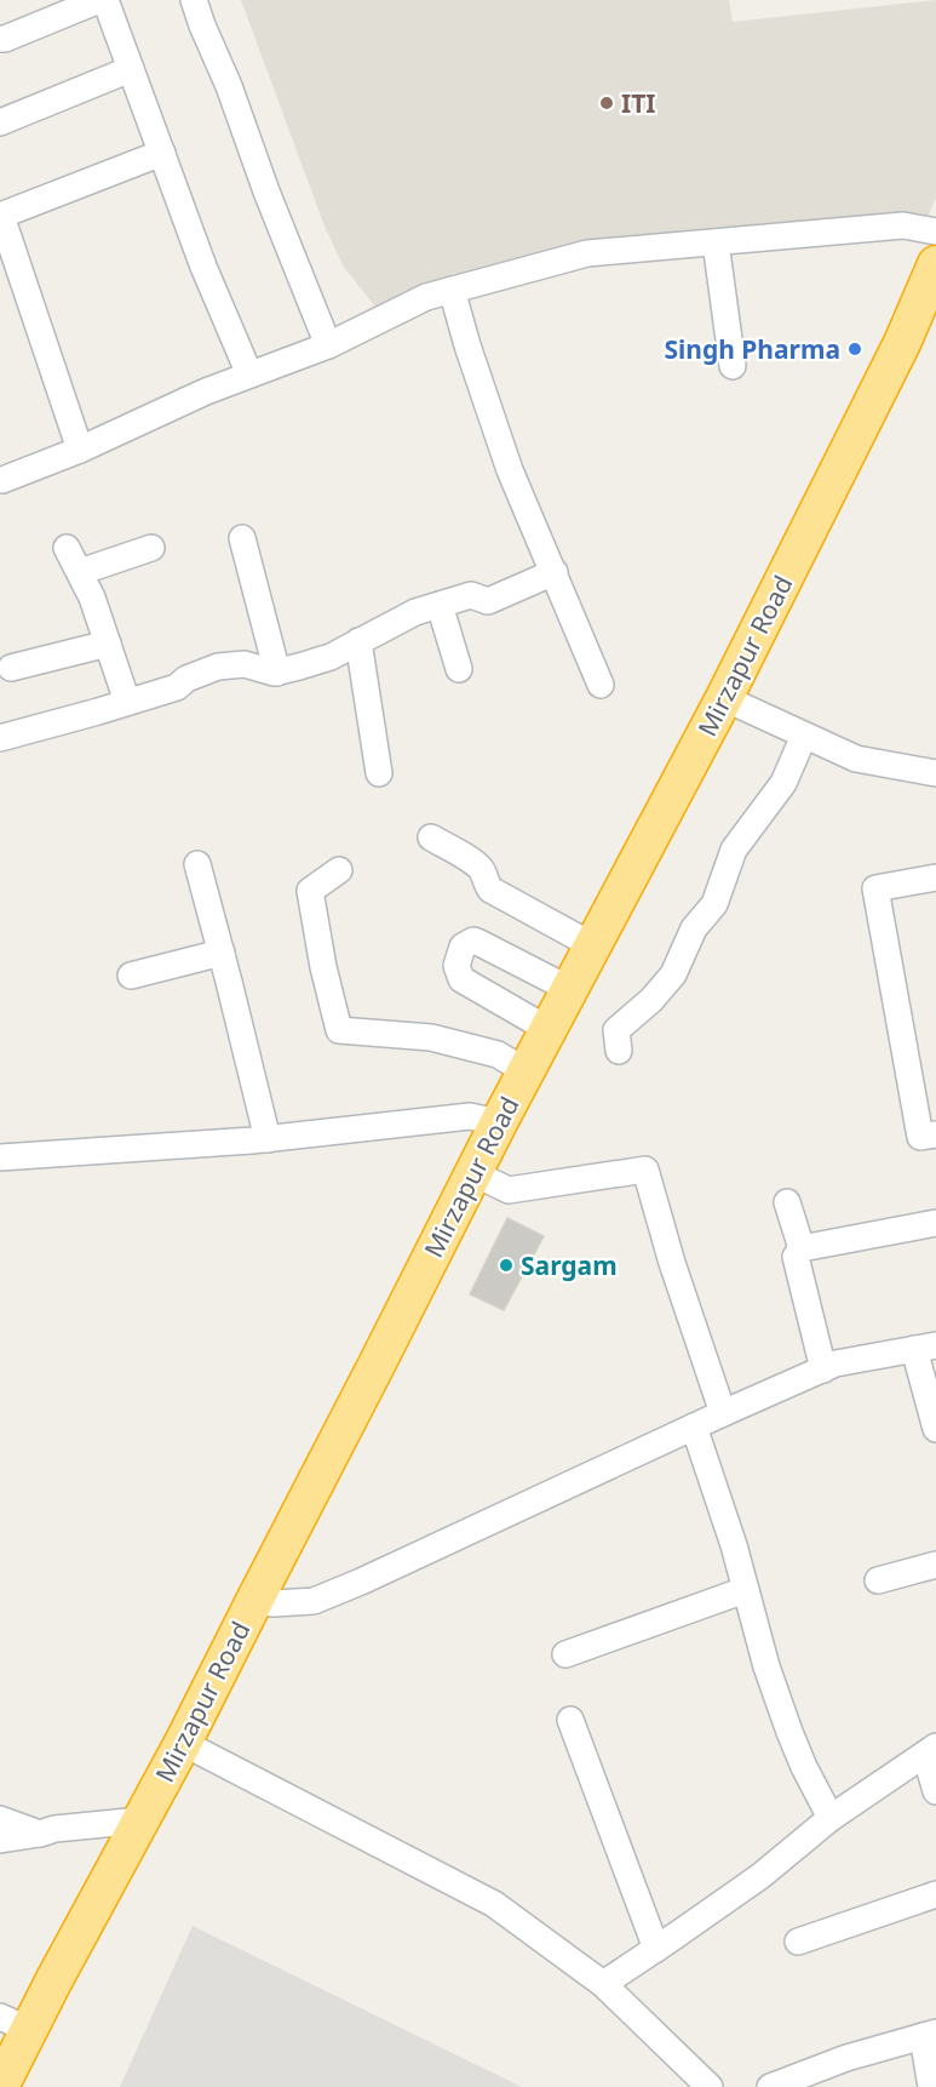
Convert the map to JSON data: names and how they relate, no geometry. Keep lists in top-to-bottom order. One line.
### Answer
{"streets":{"highway":["Mirzapur Road"]},"places":["ITI","Singh Pharma","Sargam"]}
